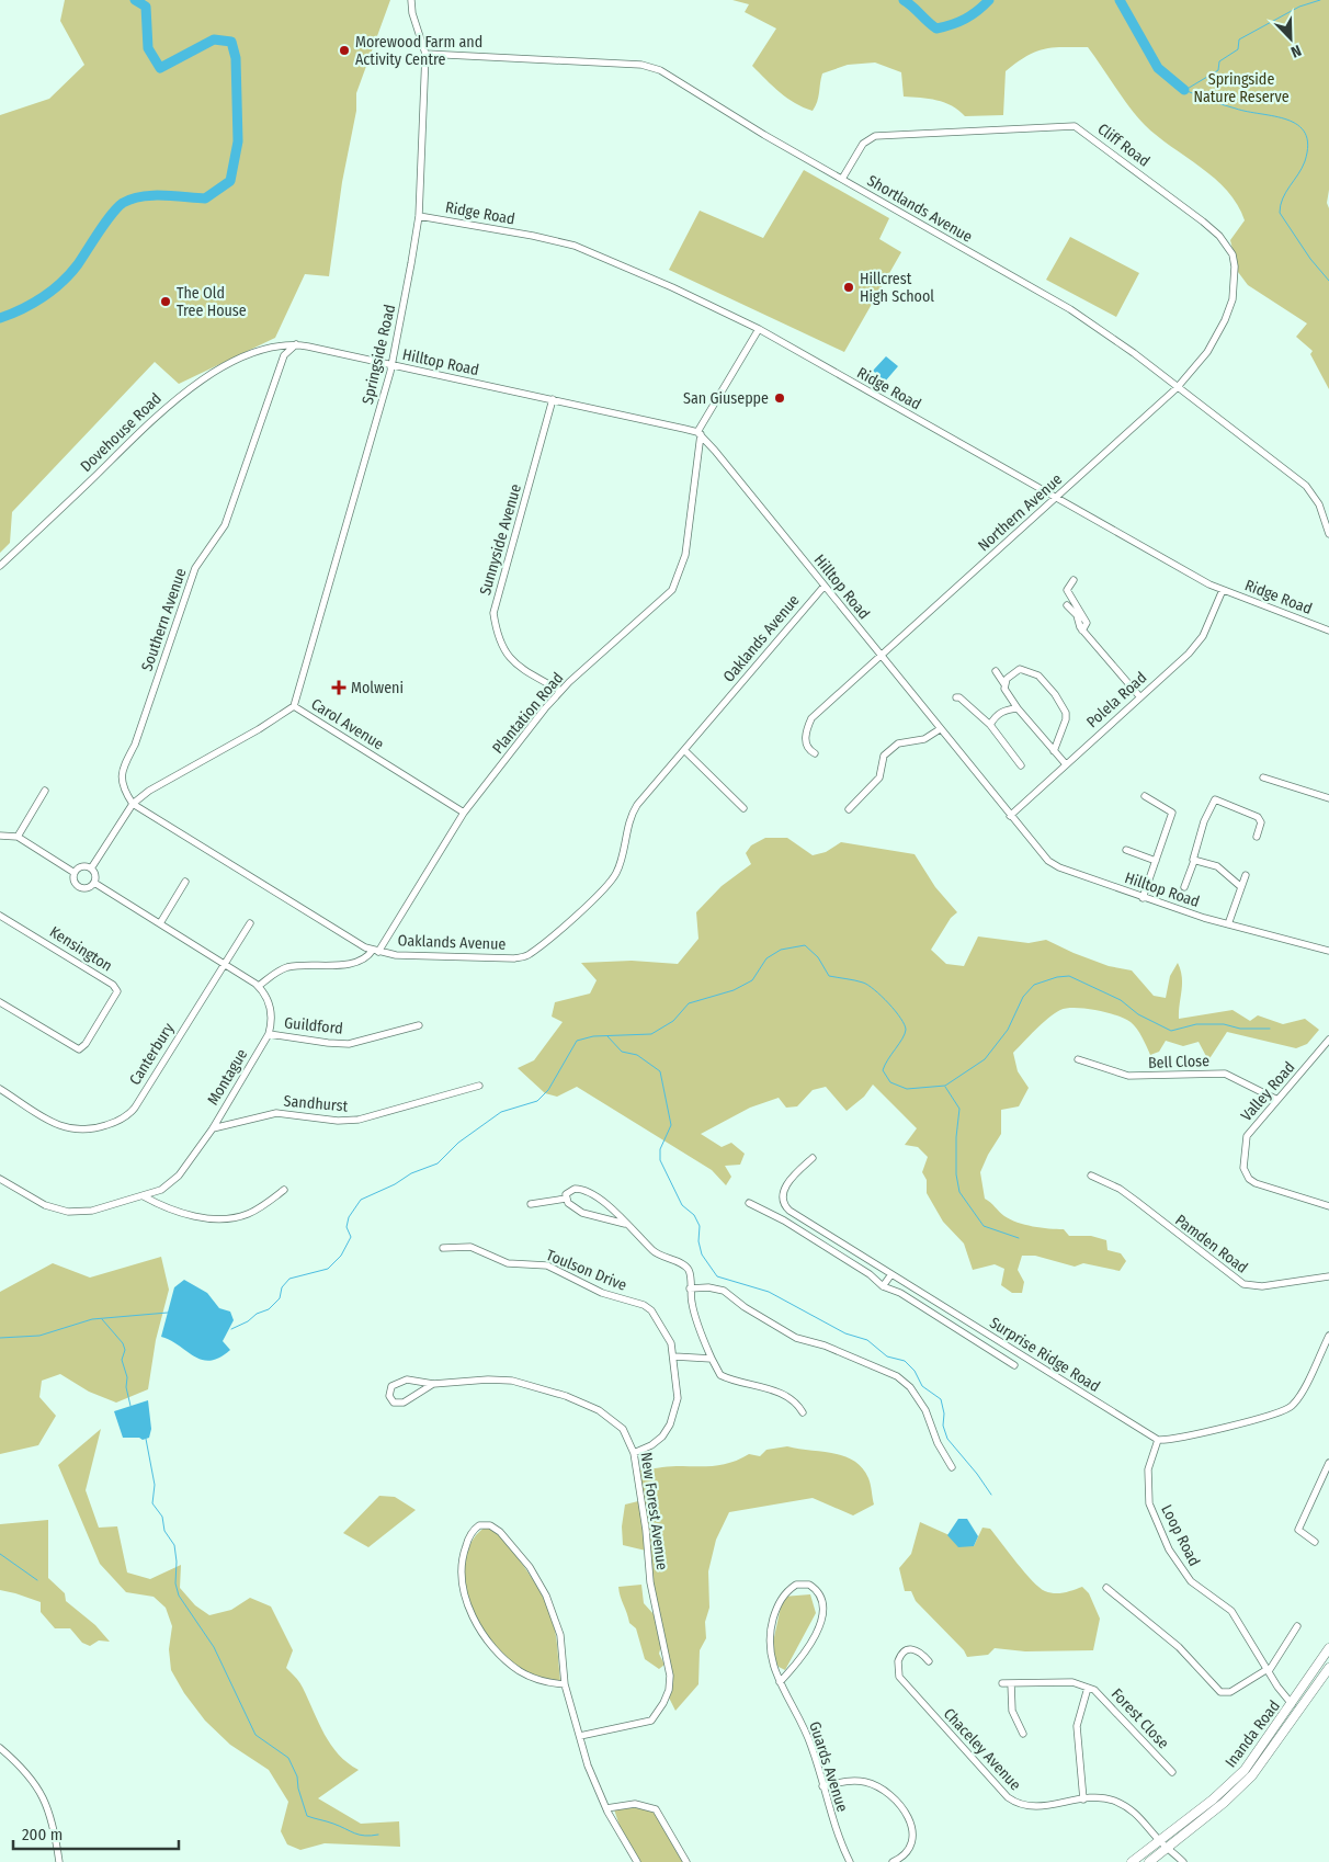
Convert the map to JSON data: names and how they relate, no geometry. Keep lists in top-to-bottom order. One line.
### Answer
{"streets":{"main road":["Inanda Road"],"street":["Cliff Road","Shortlands Avenue","Ridge Road","Springside Road","Hilltop Road","Dovehouse Road","Northern Avenue","Sunnyside Avenue","Southern Avenue","Oaklands Avenue","Polela Road","Plantation Road","Carol Avenue","Kensington","Guildford","Canterbury","Bell Close","Montague","Valley Road","Sandhurst","Pamden Road","Toulson Drive","Surprise Ridge Road","New Forest Avenue","Loop Road","Forest Close","Chaceley Avenue","Guards Avenue"]},"crossings":[["Cliff Road","Shortlands Avenue"],["Cliff Road","Northern Avenue"],["Shortlands Avenue","Springside Road"],["Shortlands Avenue","Northern Avenue"],["Ridge Road","Springside Road"],["Ridge Road","Northern Avenue"],["Ridge Road","Polela Road"],["Ridge Road","Plantation Road"],["Springside Road","Hilltop Road"],["Springside Road","Carol Avenue"],["Hilltop Road","Dovehouse Road"],["Hilltop Road","Northern Avenue"],["Hilltop Road","Sunnyside Avenue"],["Hilltop Road","Southern Avenue"],["Hilltop Road","Oaklands Avenue"],["Hilltop Road","Polela Road"],["Hilltop Road","Plantation Road"],["Sunnyside Avenue","Plantation Road"],["Southern Avenue","Oaklands Avenue"],["Southern Avenue","Carol Avenue"],["Oaklands Avenue","Plantation Road"],["Oaklands Avenue","Carol Avenue"],["Plantation Road","Carol Avenue"],["Guildford","Montague"],["Bell Close","Valley Road"],["Montague","Sandhurst"],["Toulson Drive","New Forest Avenue"],["Surprise Ridge Road","Loop Road"],["Loop Road","Inanda Road"],["Inanda Road","Chaceley Avenue"]],"parks":["Springside Nature Reserve"],"places":{"other":["Morewood Farm and Activity Centre","Hillcrest High School","The Old Tree House","San Giuseppe"],"health":["Molweni"]},"scale_bar":"200 m","north":"bottom right"}
